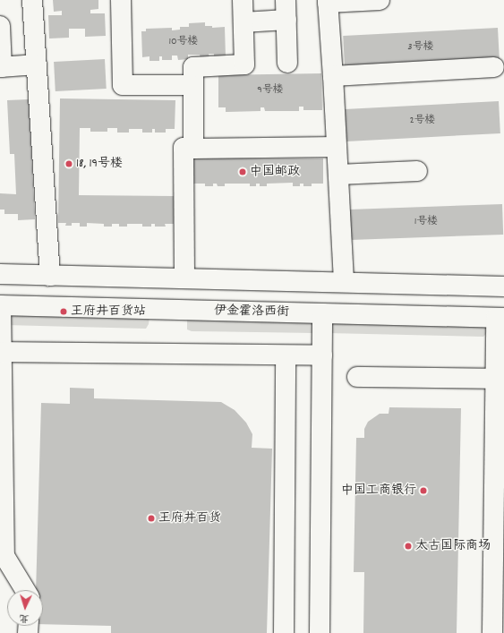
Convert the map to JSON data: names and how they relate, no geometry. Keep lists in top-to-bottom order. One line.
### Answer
{"streets":{"street":["伊金霍洛西街"]},"places":["18, 19号楼","中国邮政","王府井百货站","中国工商银行","王府井百货","太古国际商场"],"house_numbers":["10号楼","3号楼","9号楼","2号楼","1号楼"],"north":"bottom"}
